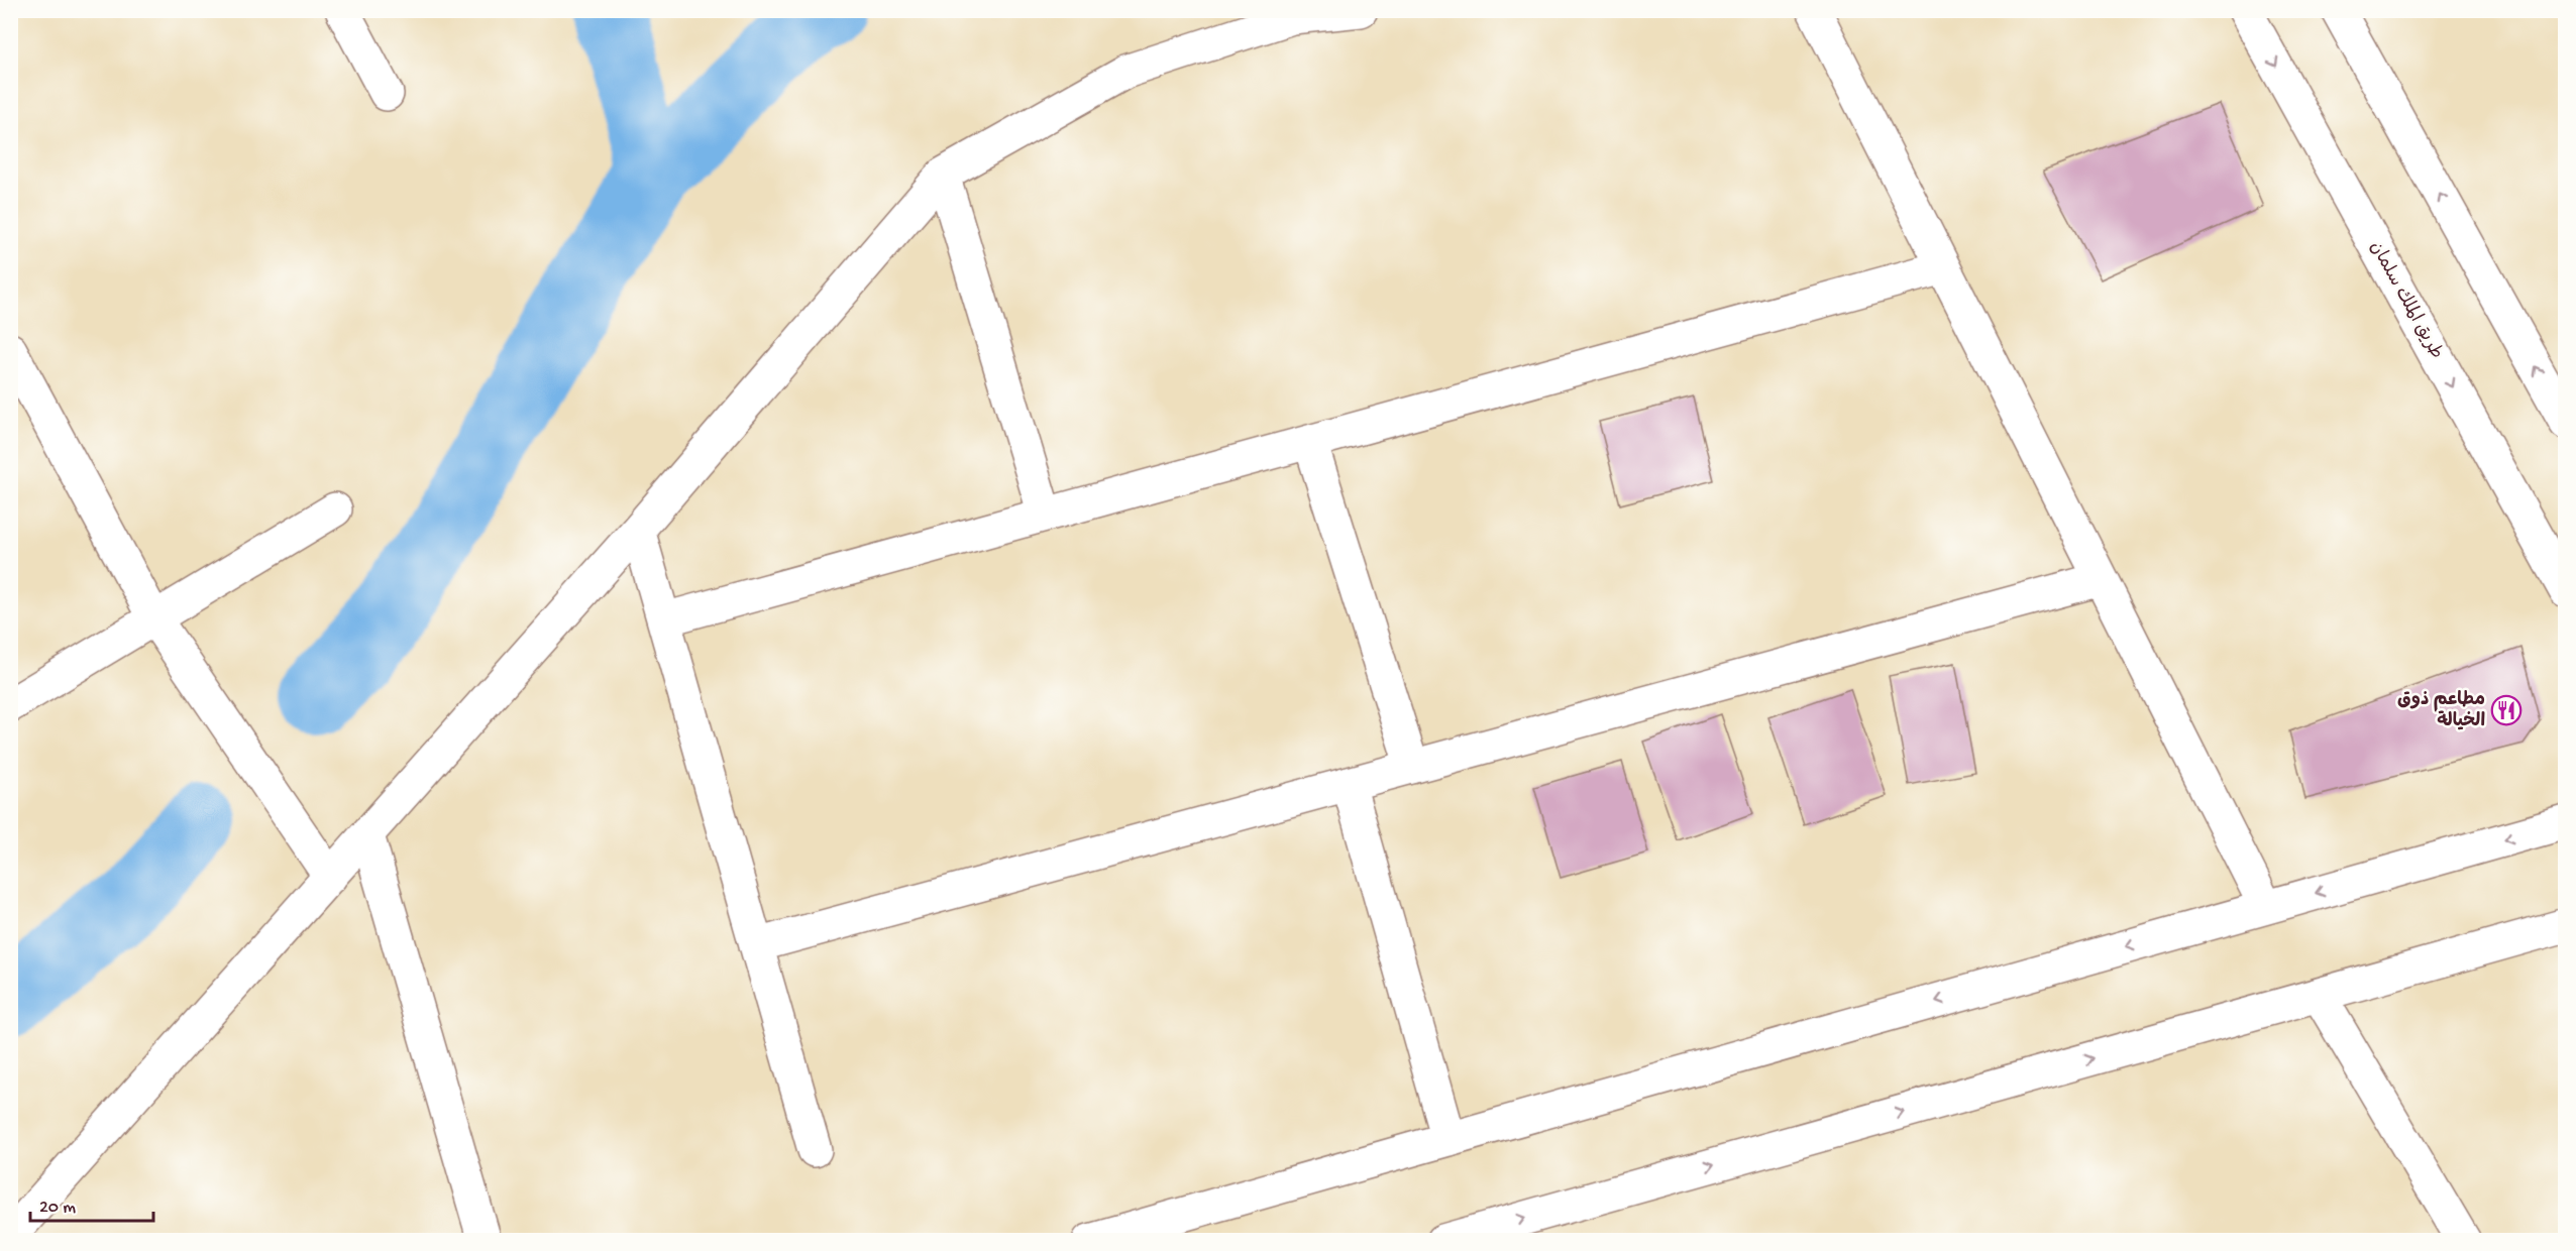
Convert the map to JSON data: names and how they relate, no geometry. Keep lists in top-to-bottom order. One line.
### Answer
{"streets":{"street":["طريق الملك سلمان"]},"places":{"restaurant":["مطاعم ذوق الخيالة"]},"scale_bar":"20 m"}
